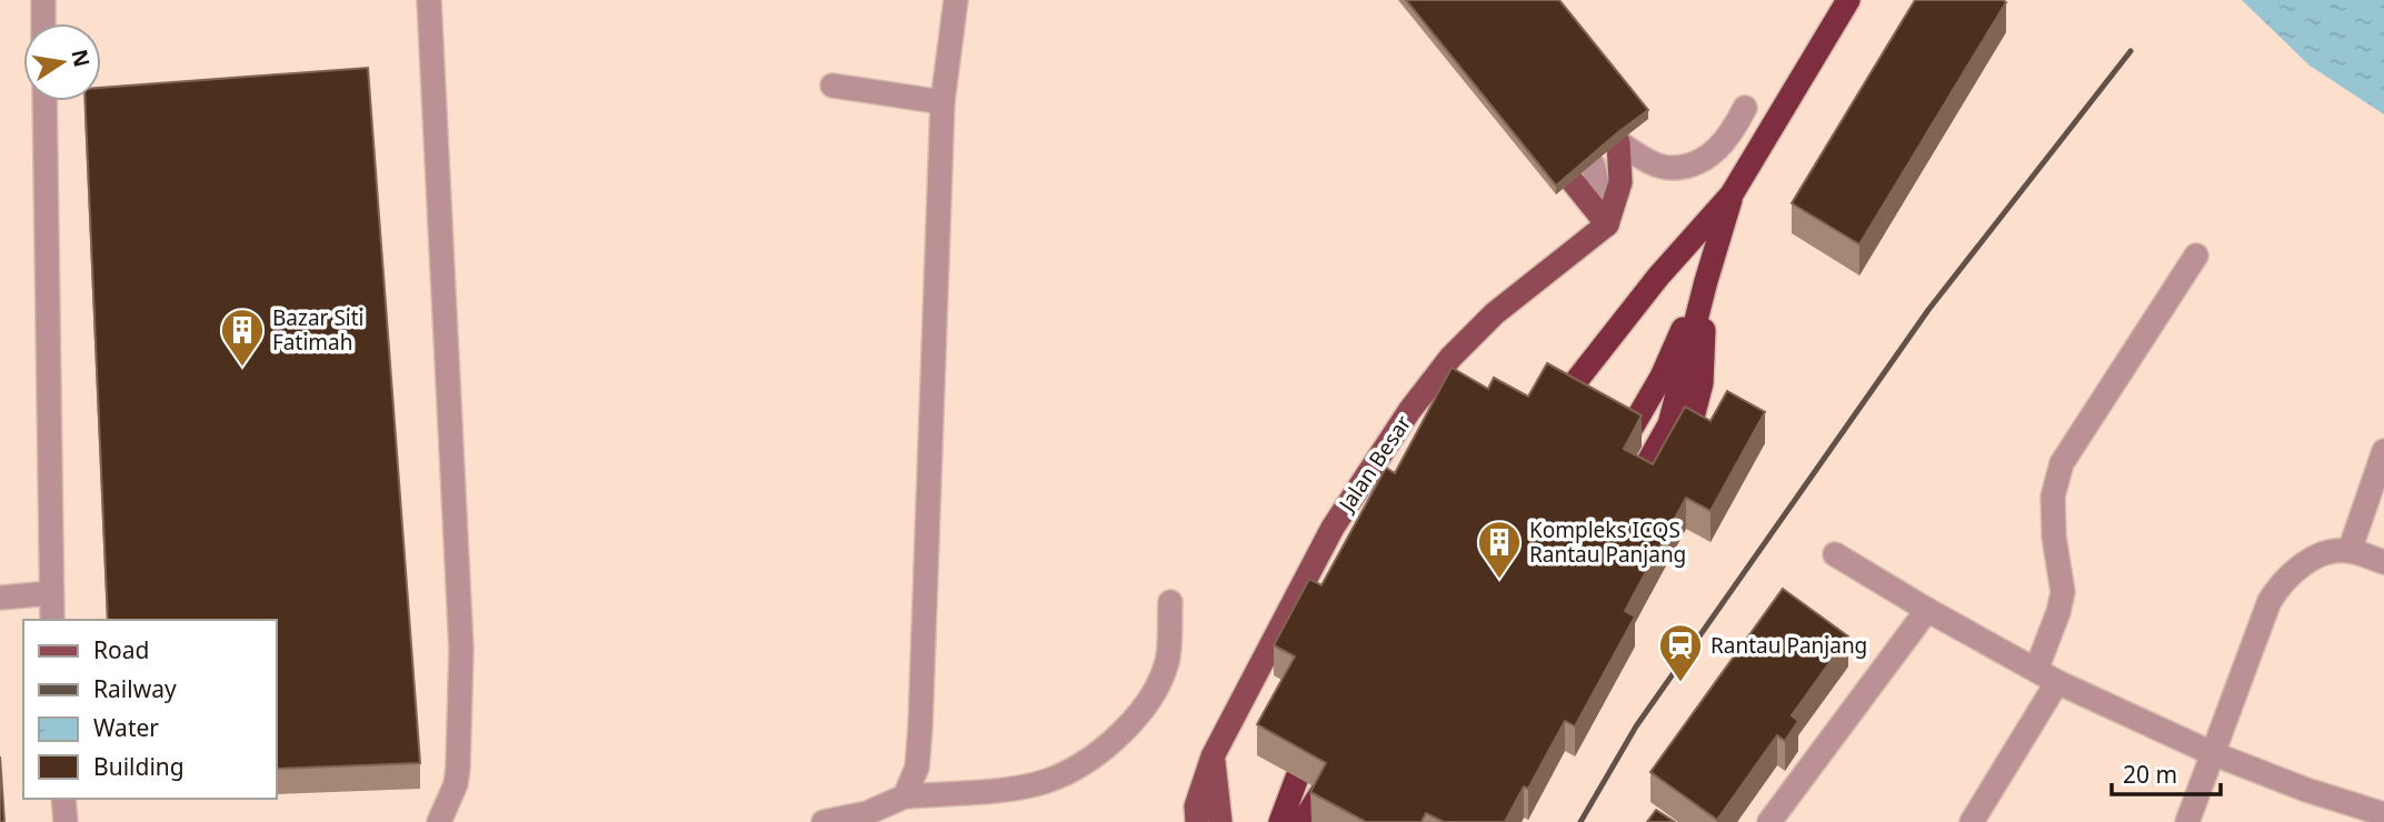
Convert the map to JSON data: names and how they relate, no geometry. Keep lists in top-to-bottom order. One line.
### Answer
{"streets":{"main road":["Jalan Besar"]},"places":{"building":["Bazar Siti Fatimah","Kompleks ICQS Rantau Panjang"],"station":["Rantau Panjang"]},"legend":["Road","Railway","Water","Building"],"scale_bar":"20 m","north":"right"}
